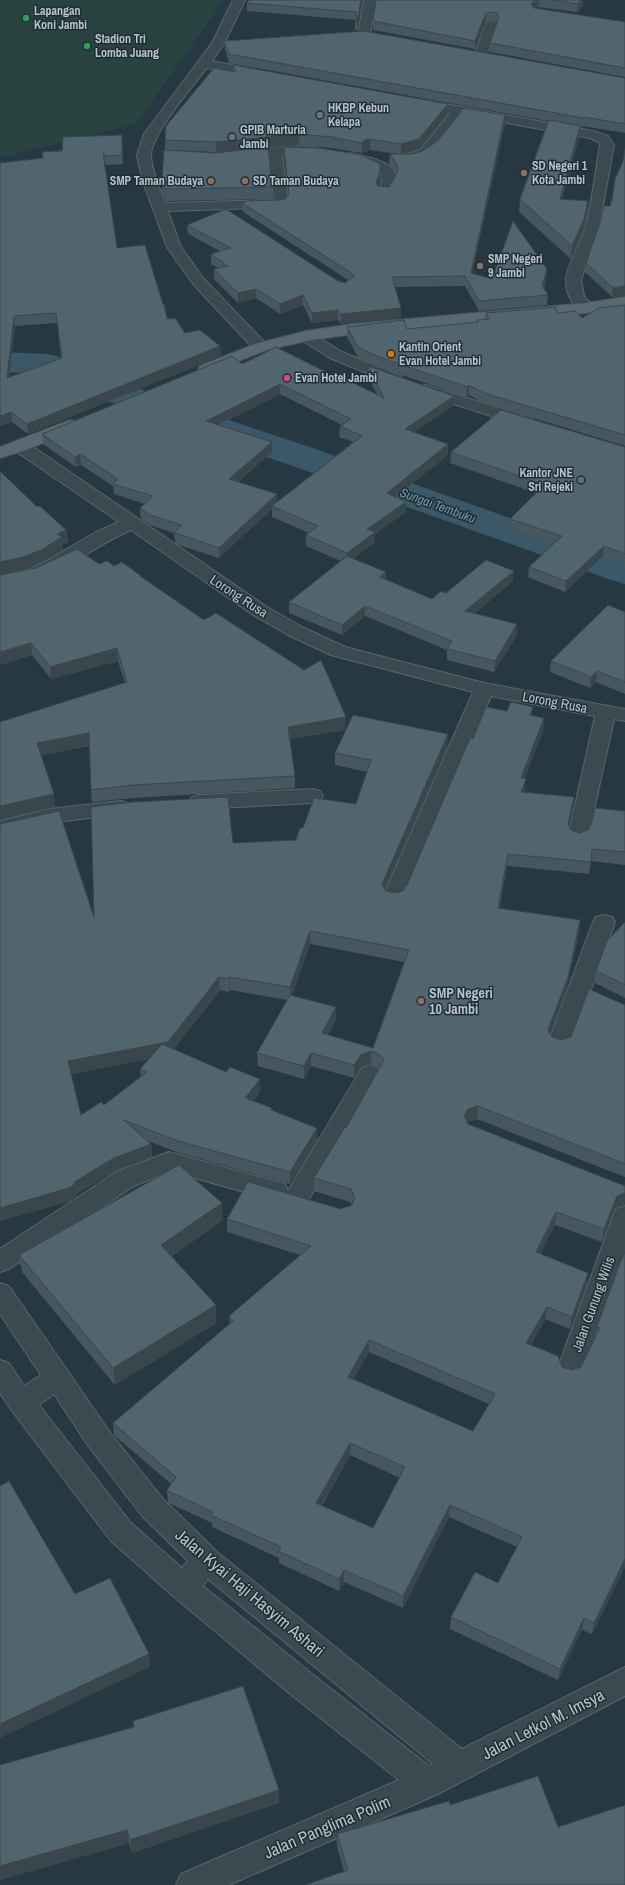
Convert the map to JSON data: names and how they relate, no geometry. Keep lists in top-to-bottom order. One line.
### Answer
{"streets":{"street":["Lorong Rusa","Jalan Gunung Wilis","Jalan Kyai Haji Hasyim Ashari","Jalan Letkol M. Imsya","Jalan Panglima Polim"]},"crossings":[["Jalan Kyai Haji Hasyim Ashari","Jalan Letkol M. Imsya"],["Jalan Kyai Haji Hasyim Ashari","Jalan Panglima Polim"],["Jalan Letkol M. Imsya","Jalan Panglima Polim"]],"water":["Sungai Tembuku"],"places":["Lapangan Koni Jambi","Stadion Tri Lomba Juang","HKBP Kebun Kelapa","GPIB Marturia Jambi","SD Negeri 1 Kota Jambi","SMP Taman Budaya","SD Taman Budaya","SMP Negeri 9 Jambi","Kantin Orient Evan Hotel Jambi","Evan Hotel Jambi","Kantor JNE Sri Rejeki","SMP Negeri 10 Jambi"]}
